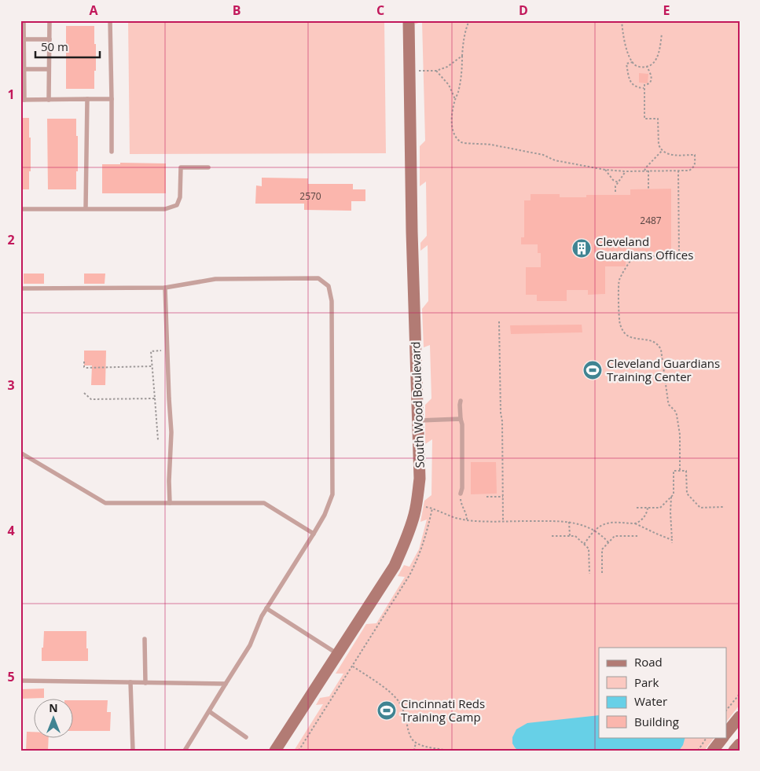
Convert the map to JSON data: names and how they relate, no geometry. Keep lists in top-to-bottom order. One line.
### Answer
{"streets":{"street":["South Wood Boulevard"]},"places":{"building":["Cleveland Guardians Offices"],"sports":["Cleveland Guardians Training Center","Cincinnati Reds Training Camp"]},"house_numbers":["2570","2487"],"legend":["Road","Park","Water","Building"],"scale_bar":"50 m","north":"top","grid":{"columns":["A","B","C","D","E"],"rows":["1","2","3","4","5"]}}
